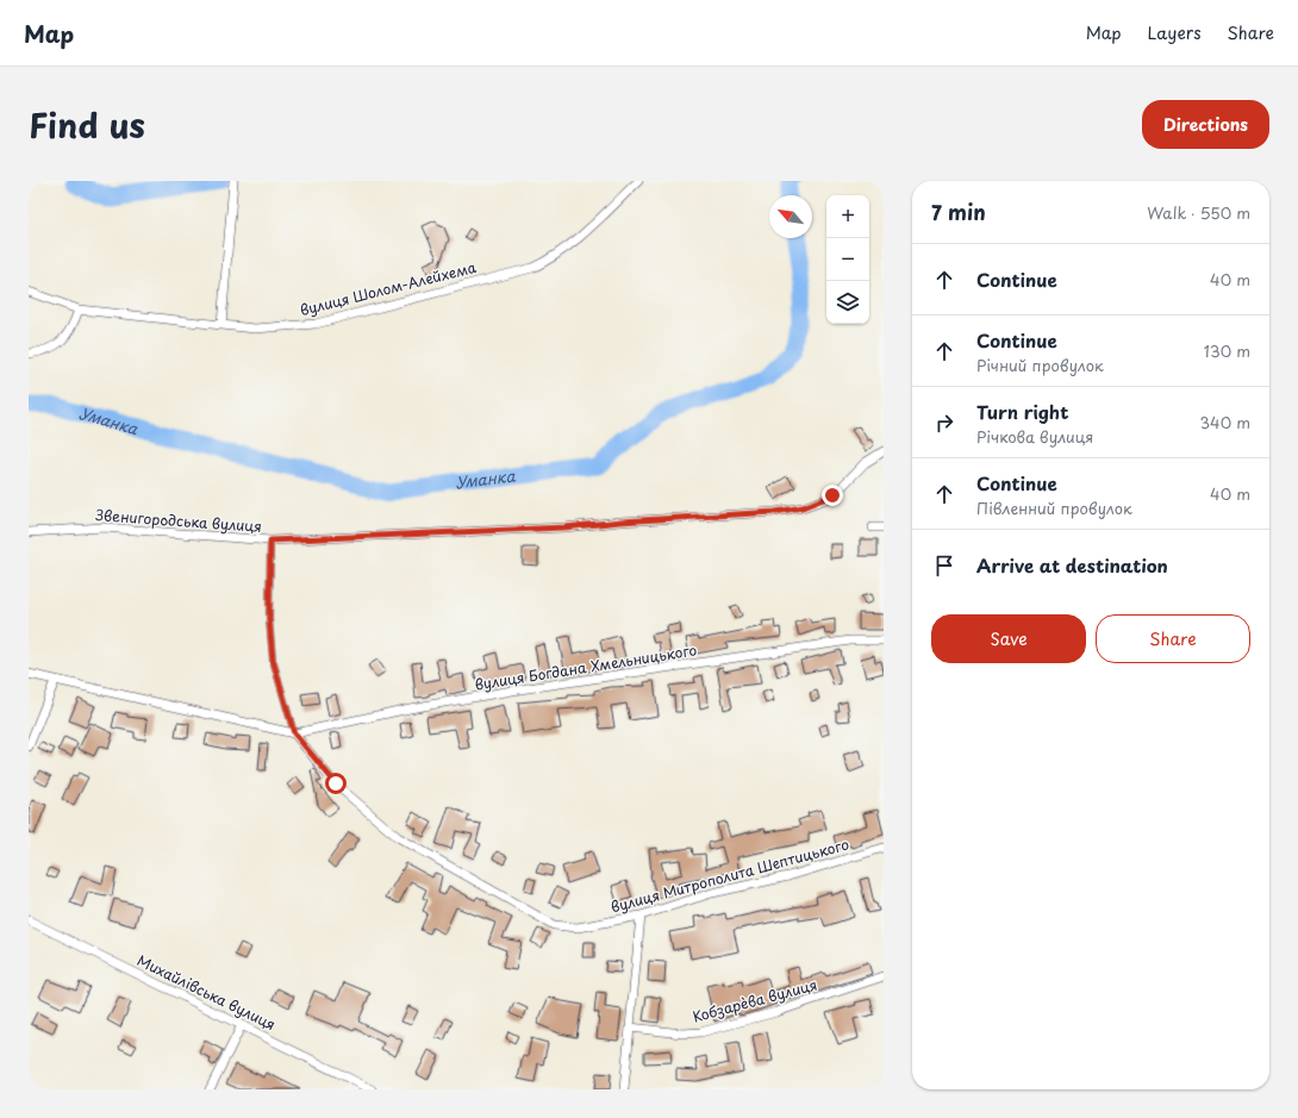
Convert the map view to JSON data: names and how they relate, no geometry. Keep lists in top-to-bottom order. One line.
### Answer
{"streets":{"street":["вулиця Шолом-Алейхема","Звенигородська вулиця","вулиця Богдана Хмельницького","вулиця Митрополита Шептицького","Михайлівська вулиця","Кобзарèва вулиця"]},"crossings":[["вулиця Богдана Хмельницького","вулиця Митрополита Шептицького"]],"water":["Уманка"],"north":"top left","page":{"header":"Map","nav":["Map","Layers","Share"],"title":"Find us","buttons":["Directions",["Save","Share"]],"heading":["7 min","Walk · 550 m"],"map_buttons":["+","−"],"list":[["Continue","40 m"],["Continue","Річний провулок","130 m"],["Turn right","Річкова вулиця","340 m"],["Continue","Півленний провулок","40 m"],"Arrive at destination"]}}
